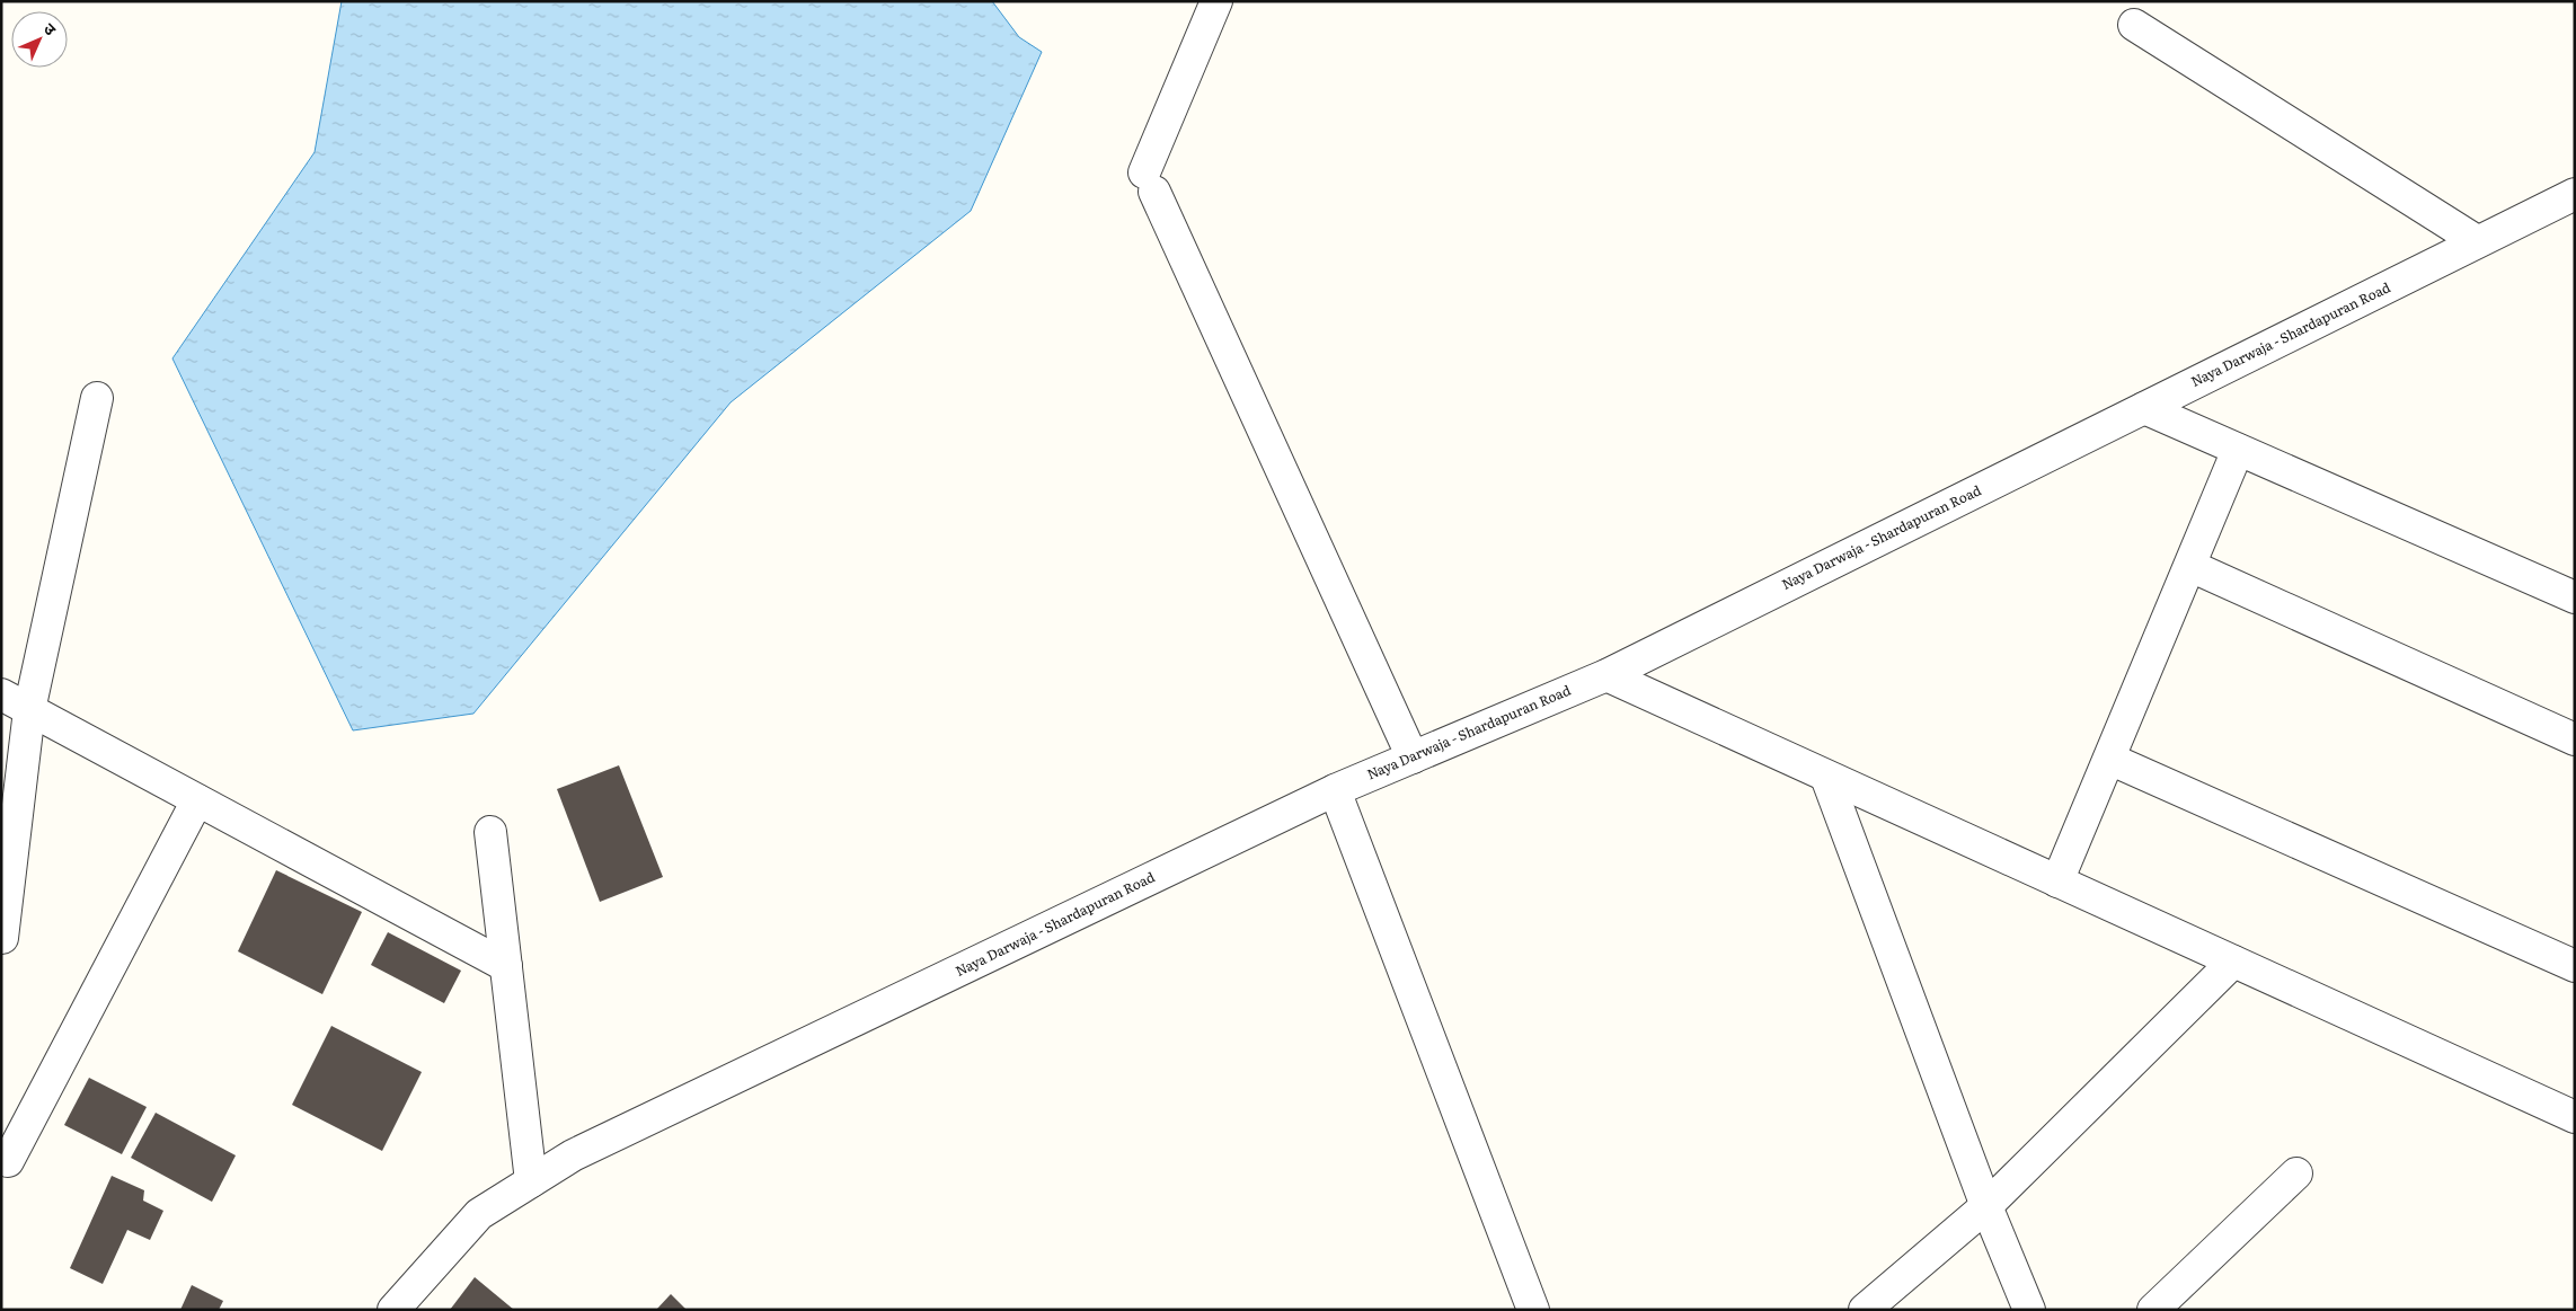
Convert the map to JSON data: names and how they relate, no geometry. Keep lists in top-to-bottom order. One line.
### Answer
{"streets":{"street":["Naya Darwaja - Shardapuran Road"]},"north":"top right"}
